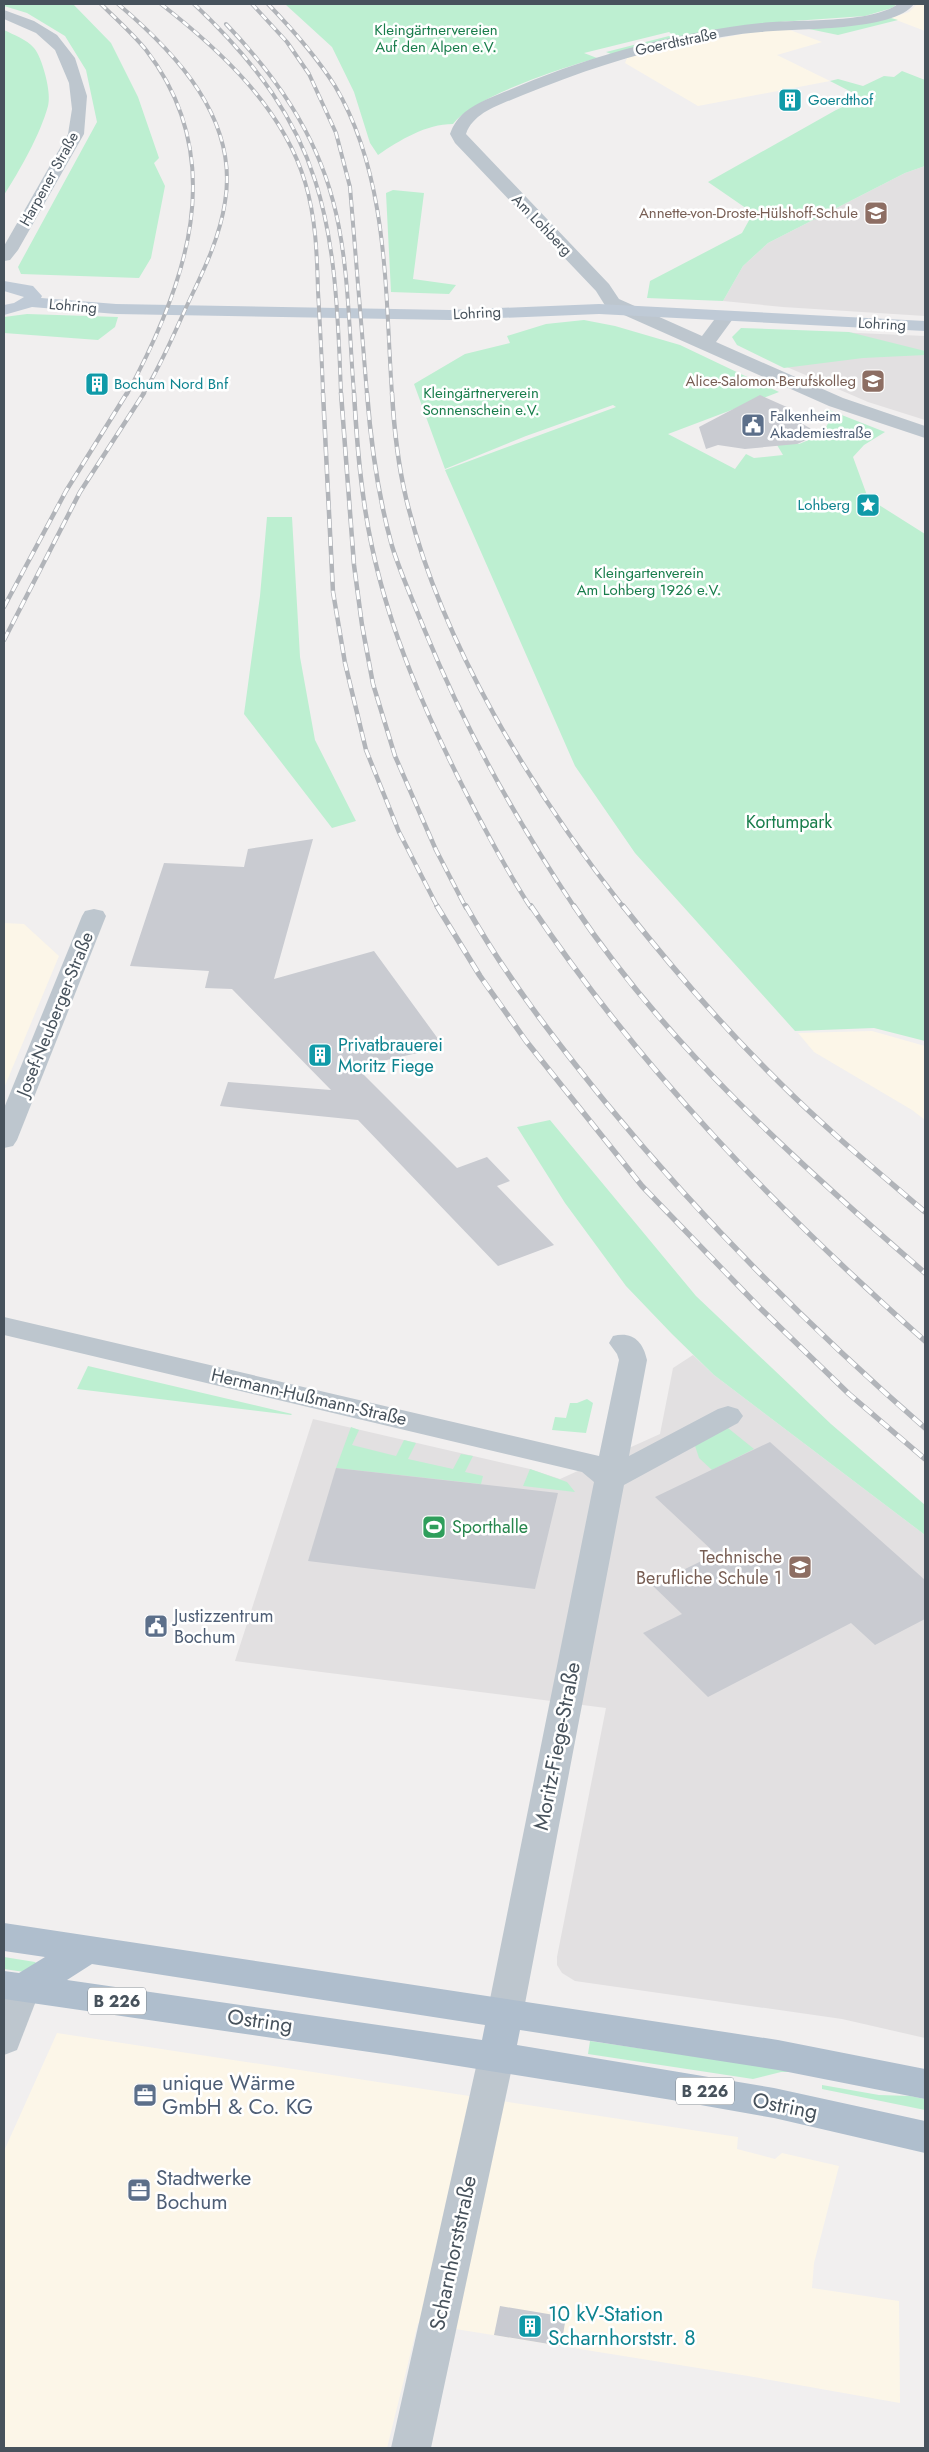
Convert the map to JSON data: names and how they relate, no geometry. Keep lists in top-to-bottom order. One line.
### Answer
{"streets":{"main road":["B 226","Ostring"],"street":["Goerdtstraße","Harpener Straße","Am Lohberg","Lohring","Josef-Neuberger-Straße","Hermann-Hußmann-Straße","Moritz-Fiege-Straße","Scharnhorststraße"]},"crossings":[["Goerdtstraße","Am Lohberg"],["Am Lohberg","Lohring"],["Hermann-Hußmann-Straße","Moritz-Fiege-Straße"],["Ostring","Scharnhorststraße"]],"parks":["Kleingärtnervereien Auf den Alpen e.V.","Kleingärtnerverein Sonnenschein e.V.","Kleingartenverein Am Lohberg 1926 e.V.","Kortumpark"],"places":{"building":["Goerdthof","Bochum Nord Bnf","Privatbrauerei Moritz Fiege","10 kV-Station Scharnhorststr. 8"],"school or university":["Annette-von-Droste-Hülshoff-Schule","Alice-Salomon-Berufskolleg","Technische Berufliche Schule 1"],"public building":["Falkenheim Akademiestraße","Justizzentrum Bochum"],"place":["Lohberg"],"sports":["Sporthalle"],"office":["unique Wärme GmbH & Co. KG","Stadtwerke Bochum"]}}
